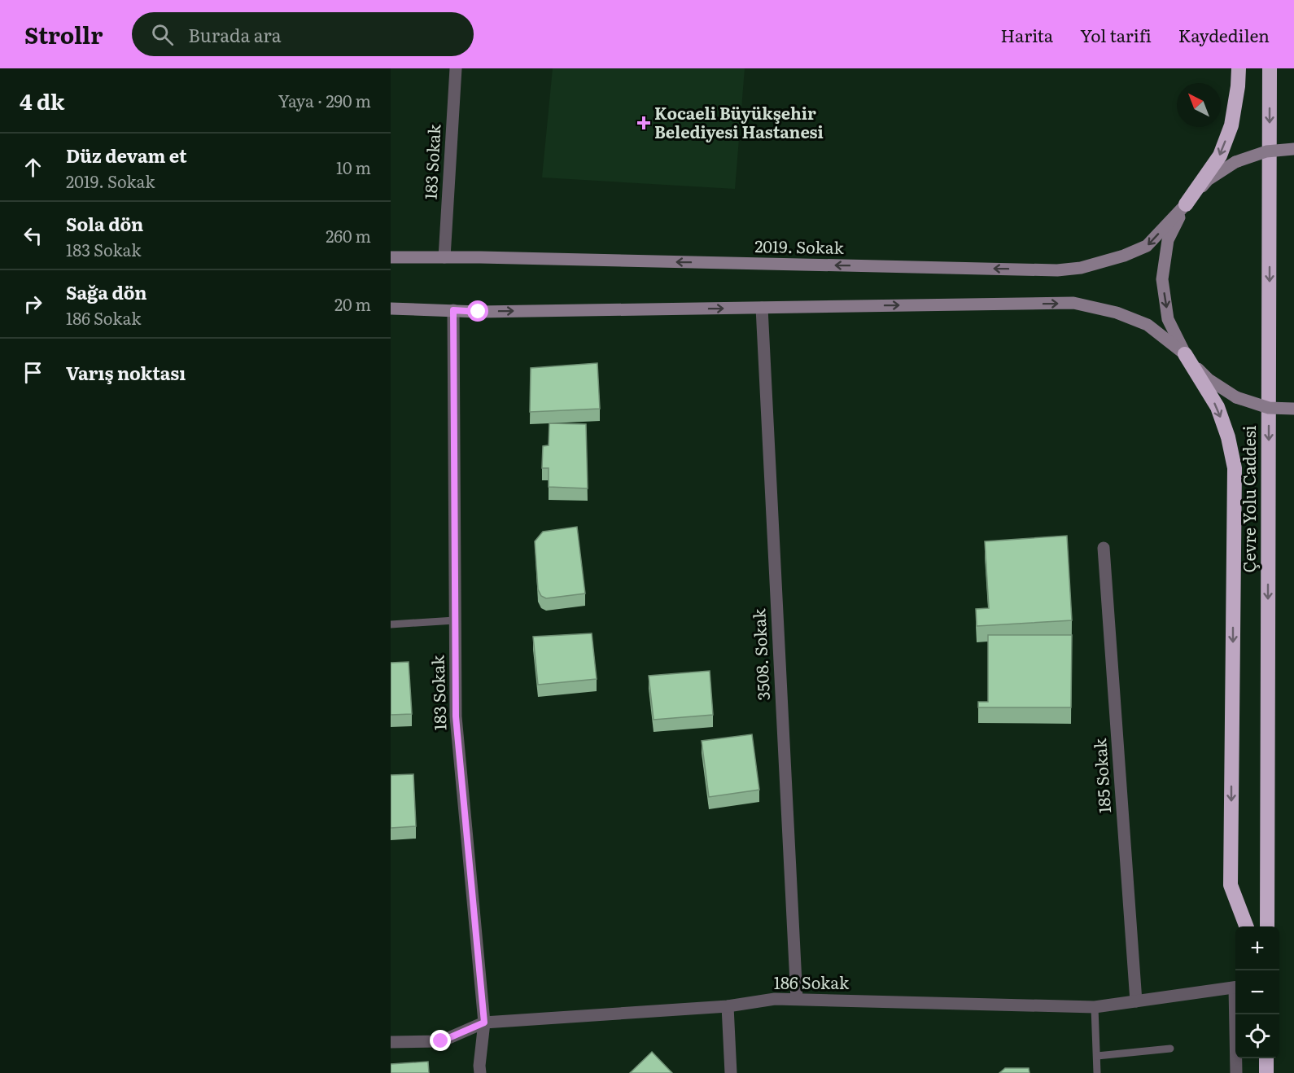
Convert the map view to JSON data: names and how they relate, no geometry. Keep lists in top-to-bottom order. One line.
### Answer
{"streets":{"highway":["Çevre Yolu Caddesi"],"street":["183 Sokak","2019. Sokak","3508. Sokak","185 Sokak","186 Sokak"]},"crossings":[["183 Sokak","2019. Sokak"],["183 Sokak","186 Sokak"],["3508. Sokak","186 Sokak"],["185 Sokak","186 Sokak"]],"places":{"health":["Kocaeli Büyükşehir Belediyesi Hastanesi"]},"north":"top left","page":{"header":"Strollr","search":"Burada ara","nav":["Harita","Yol tarifi","Kaydedilen"],"heading":["4 dk","Yaya · 290 m"],"list":[["Düz devam et","2019. Sokak","10 m"],["Sola dön","183 Sokak","260 m"],["Sağa dön","186 Sokak","20 m"],"Varış noktası"],"map_buttons":["+","−"]}}
